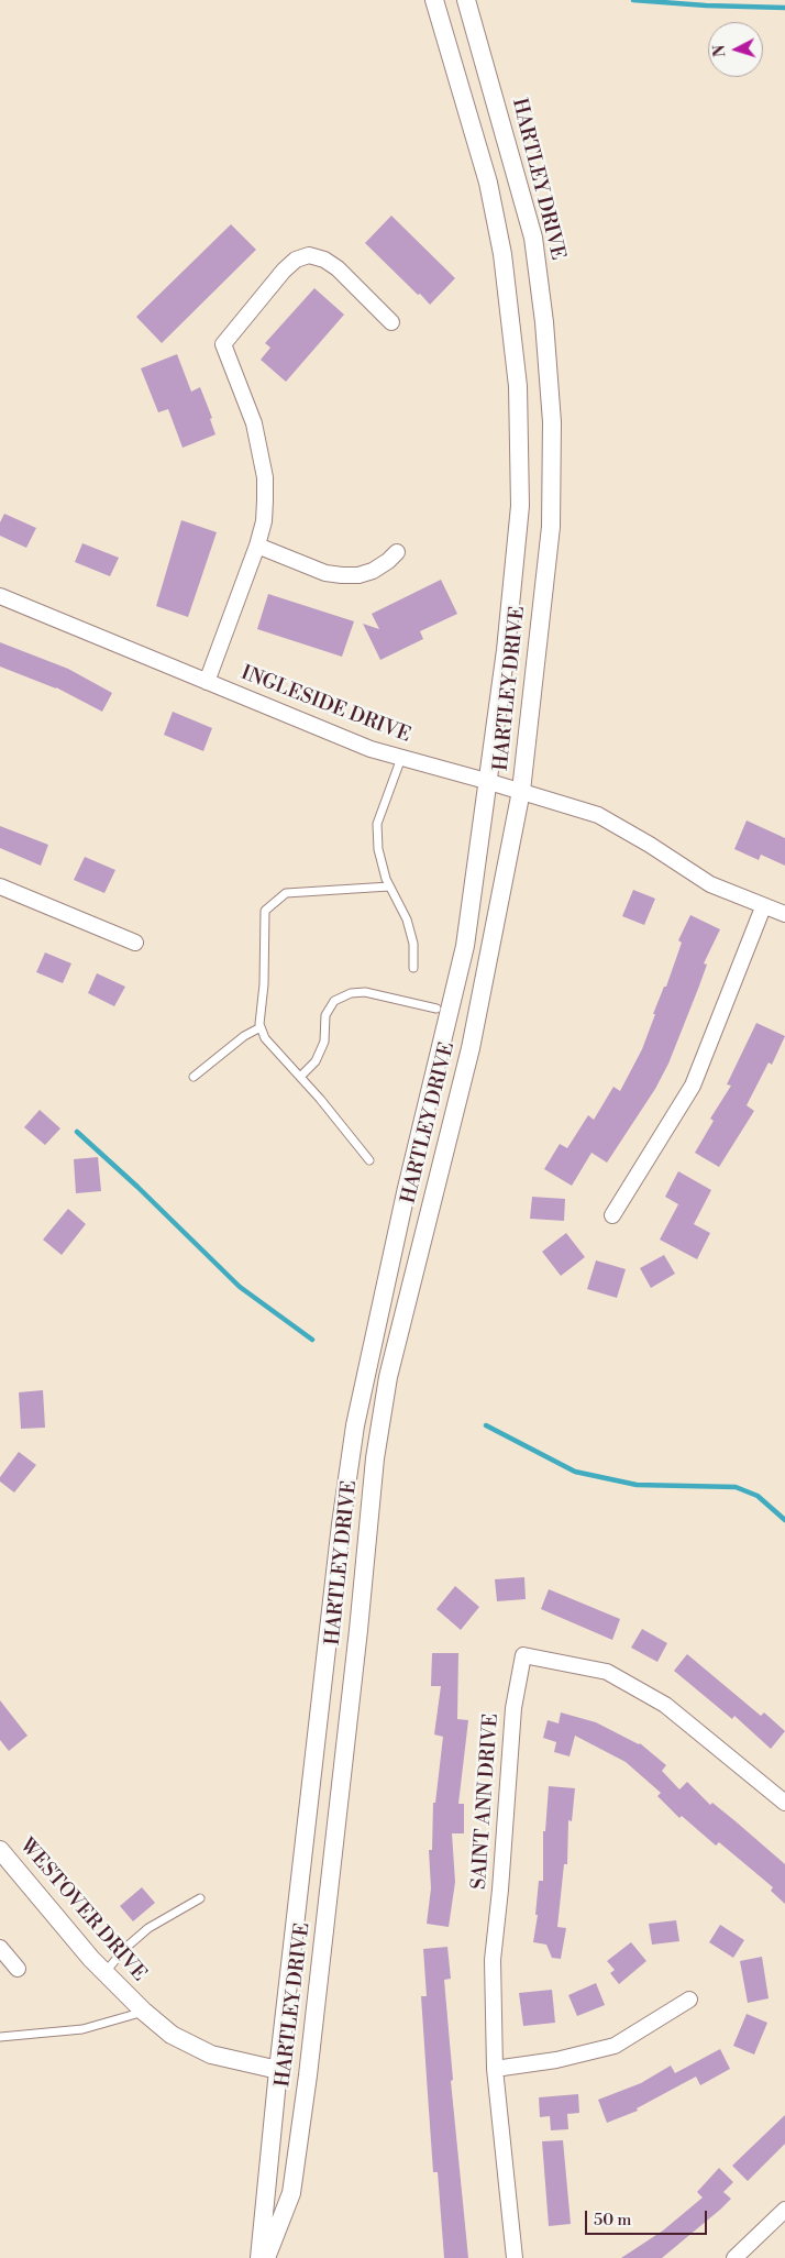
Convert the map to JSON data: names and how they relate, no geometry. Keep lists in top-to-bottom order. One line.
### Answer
{"streets":{"street":["HARTLEY DRIVE","INGLESIDE DRIVE","SAINT ANN DRIVE","WESTOVER DRIVE"]},"crossings":[["HARTLEY DRIVE","INGLESIDE DRIVE"],["HARTLEY DRIVE","WESTOVER DRIVE"]],"scale_bar":"50 m","north":"left"}
